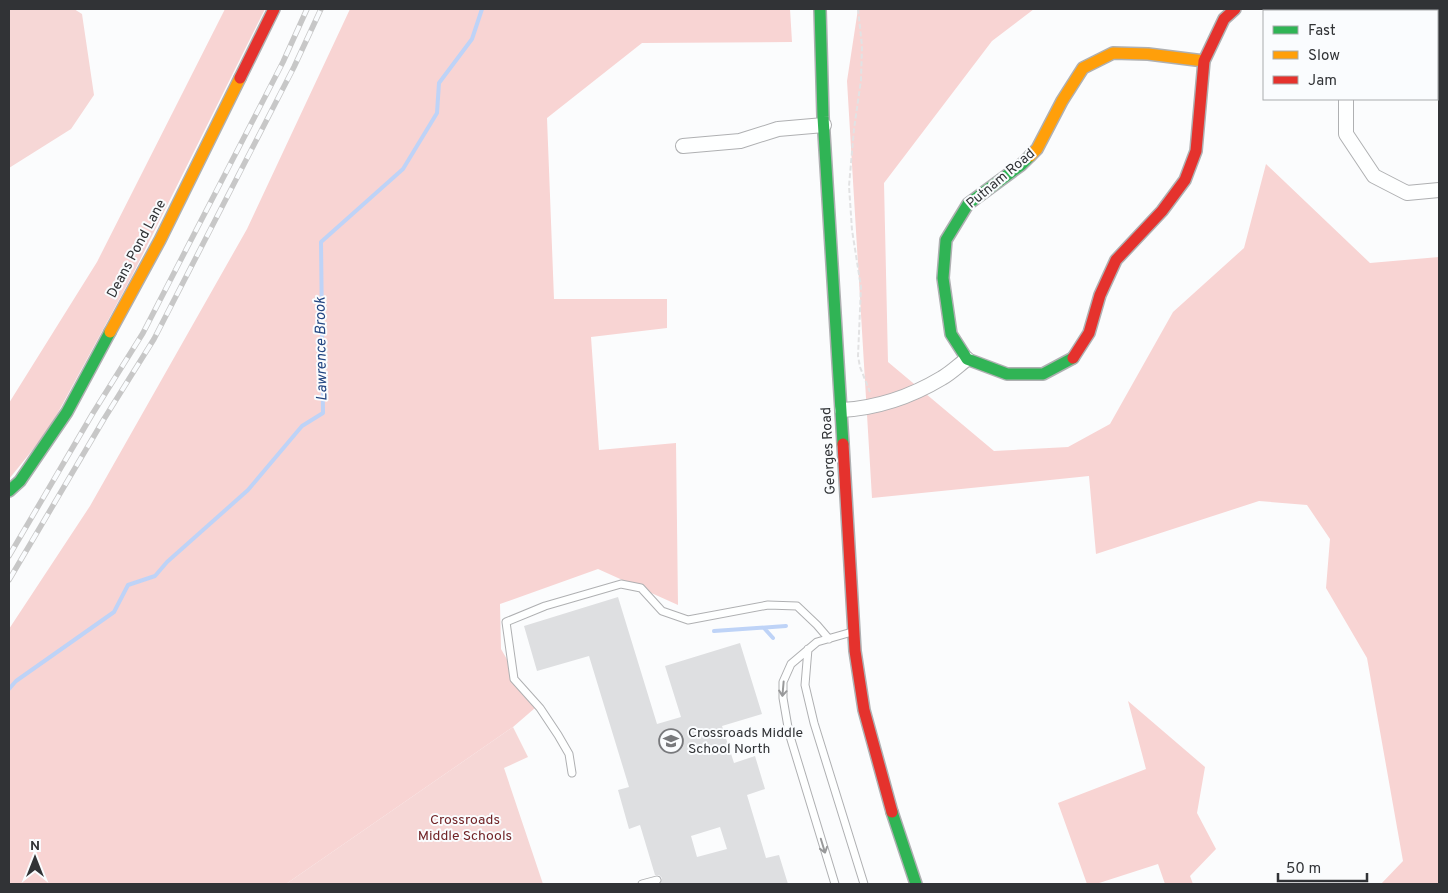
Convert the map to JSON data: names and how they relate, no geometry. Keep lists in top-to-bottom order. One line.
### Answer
{"streets":{"street":["Putnam Road","Deans Pond Lane","Georges Road"]},"water":["Lawrence Brook"],"parks":["Crossroads Middle Schools"],"places":{"school or university":["Crossroads Middle School North"]},"legend":["Fast","Slow","Jam"],"scale_bar":"50 m","north":"top"}
